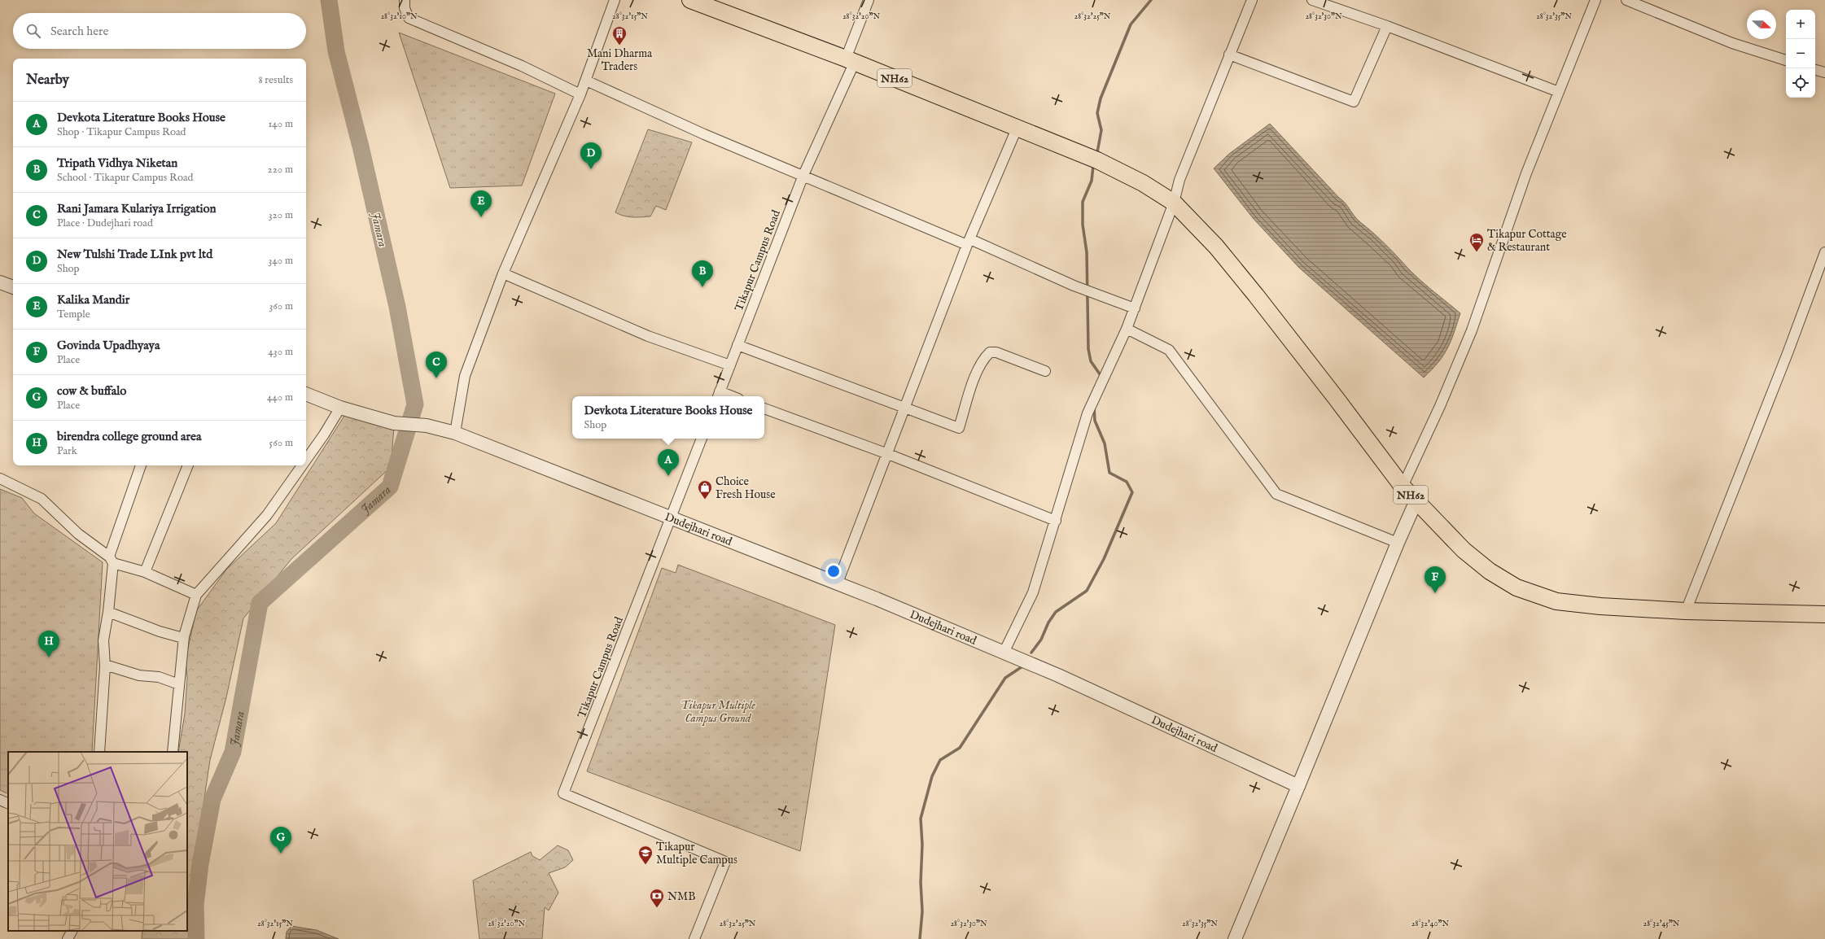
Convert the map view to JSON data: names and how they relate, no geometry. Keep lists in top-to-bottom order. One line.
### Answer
{"streets":{"main road":["NH62"],"street":["Tikapur Campus Road","Dudejhari road"]},"crossings":[["NH62","Tikapur Campus Road"],["Tikapur Campus Road","Dudejhari road"]],"water":["Jamara"],"parks":["Tikapur Multiple Campus Ground"],"places":{"building":["Mani Dharma Traders"],"hotel":["Tikapur Cottage & Restaurant"],"shop":["Choice Fresh House"],"school or university":["Tikapur Multiple Campus"],"bank":["NMB"]},"north":"right","page":{"map_buttons":["+","−"],"search":"Search here","heading":["Nearby","8 results"],"list":[{"mark":"A","name":"Devkota Literature Books House","note":"Shop · Tikapur Campus Road","value":"140 m"},{"mark":"B","name":"Tripath Vidhya Niketan","note":"School · Tikapur Campus Road","value":"220 m"},{"mark":"C","name":"Rani Jamara Kulariya Irrigation","note":"Place · Dudejhari road","value":"320 m"},{"mark":"D","name":"New Tulshi Trade LInk pvt ltd","note":"Shop","value":"340 m"},{"mark":"E","name":"Kalika Mandir","note":"Temple","value":"360 m"},{"mark":"F","name":"Govinda Upadhyaya","note":"Place","value":"430 m"},{"mark":"G","name":"cow & buffalo","note":"Place","value":"440 m"},{"mark":"H","name":"birendra college ground area","note":"Park","value":"560 m"}],"pins":["D","E","B","C","A","F","H","G"],"popup":["Devkota Literature Books House","Shop"]},"coordinates":["28°32'10\"N","28°32'15\"N","28°32'20\"N","28°32'25\"N","28°32'30\"N","28°32'35\"N","28°32'40\"N","28°32'45\"N"]}
